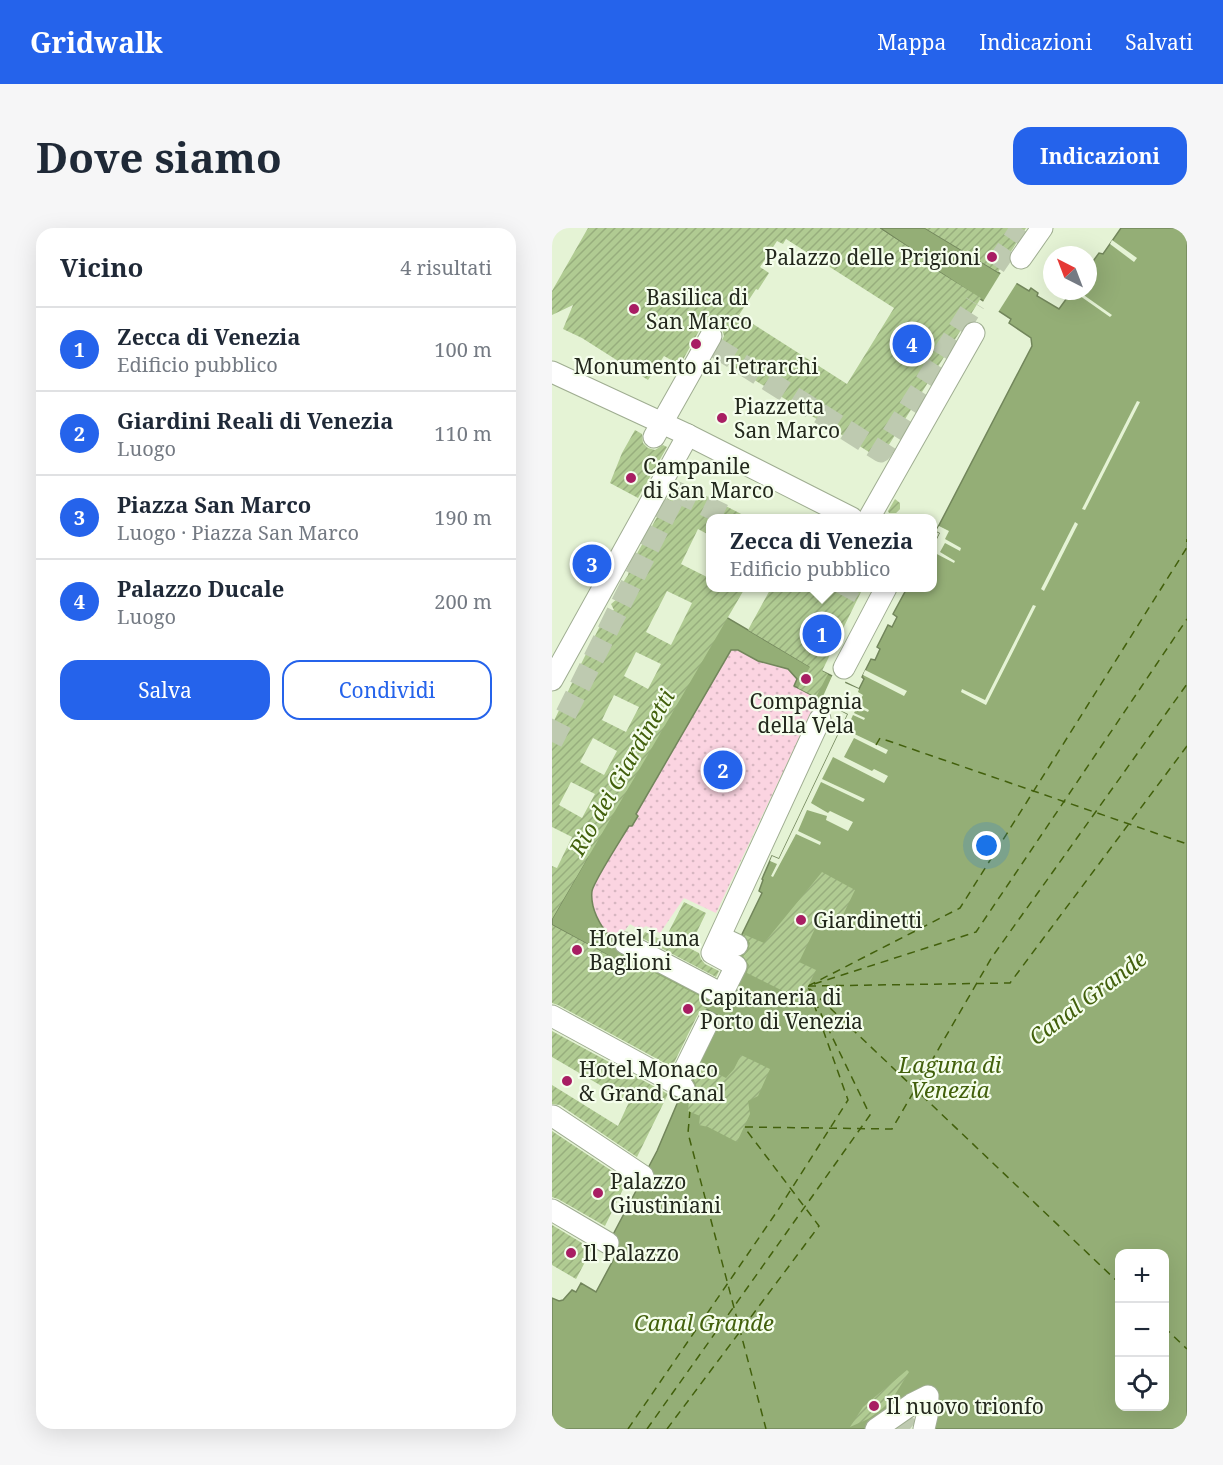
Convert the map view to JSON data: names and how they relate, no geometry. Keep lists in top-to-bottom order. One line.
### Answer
{"water":["Rio dei Giardinetti","Canal Grande","Laguna di Venezia"],"places":["Palazzo delle Prigioni","Basilica di San Marco","Monumento ai Tetrarchi","Piazzetta San Marco","Campanile di San Marco","Compagnia della Vela","Giardinetti","Hotel Luna Baglioni","Capitaneria di Porto di Venezia","Hotel Monaco & Grand Canal","Palazzo Giustiniani","Il Palazzo","Il nuovo trionfo"],"north":"top left","page":{"header":"Gridwalk","nav":["Mappa","Indicazioni","Salvati"],"buttons":["Indicazioni",["Salva","Condividi"]],"title":"Dove siamo","heading":["Vicino","4 risultati"],"list":[{"mark":"1","name":"Zecca di Venezia","note":"Edificio pubblico","value":"100 m"},{"mark":"2","name":"Giardini Reali di Venezia","note":"Luogo","value":"110 m"},{"mark":"3","name":"Piazza San Marco","note":"Luogo · Piazza San Marco","value":"190 m"},{"mark":"4","name":"Palazzo Ducale","note":"Luogo","value":"200 m"}],"pins":["4","3","1","2"],"popup":["Zecca di Venezia","Edificio pubblico"],"map_buttons":["+","−"]}}
